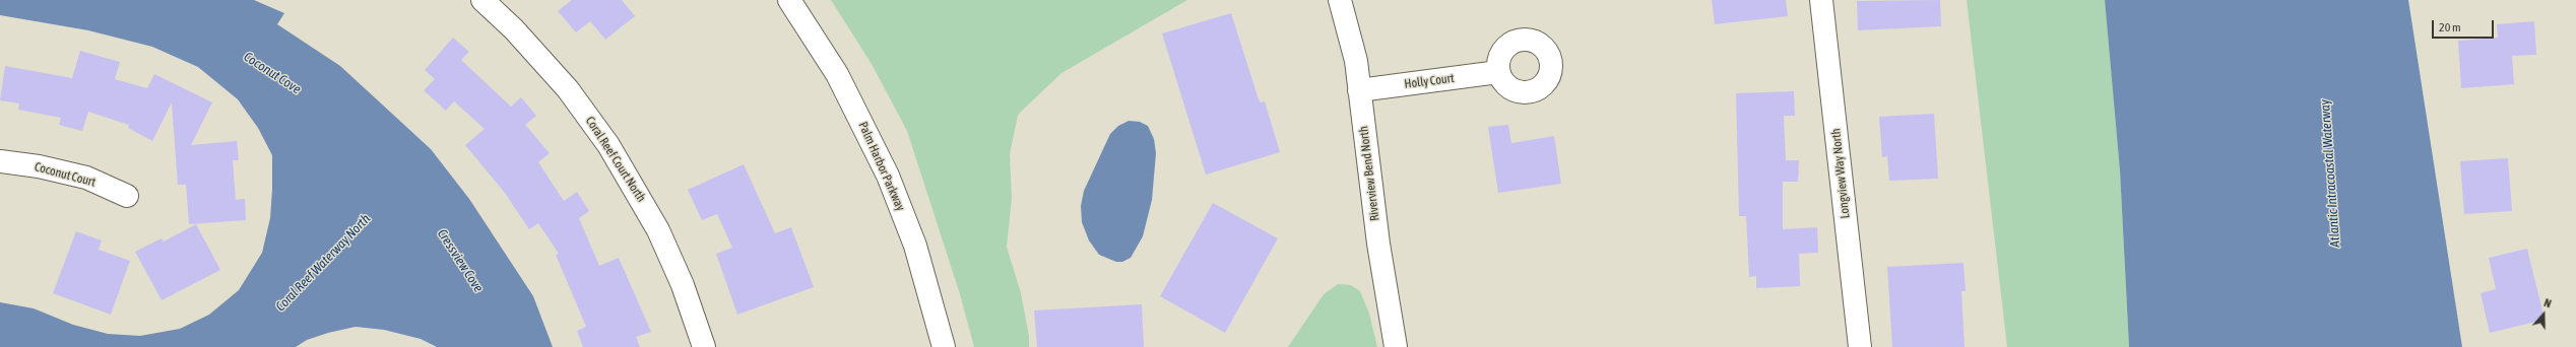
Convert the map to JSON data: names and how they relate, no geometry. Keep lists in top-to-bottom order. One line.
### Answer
{"streets":{"street":["Holly Court","Coral Reef Court North","Palm Harbor Parkway","Riverview Bend North","Longview Way North","Coconut Court"]},"crossings":[["Holly Court","Riverview Bend North"]],"water":["Coconut Cove","Atlantic Intracoastal Waterway","Cressview Cove","Coral Reef Waterway North"],"scale_bar":"20 m","north":"top"}
